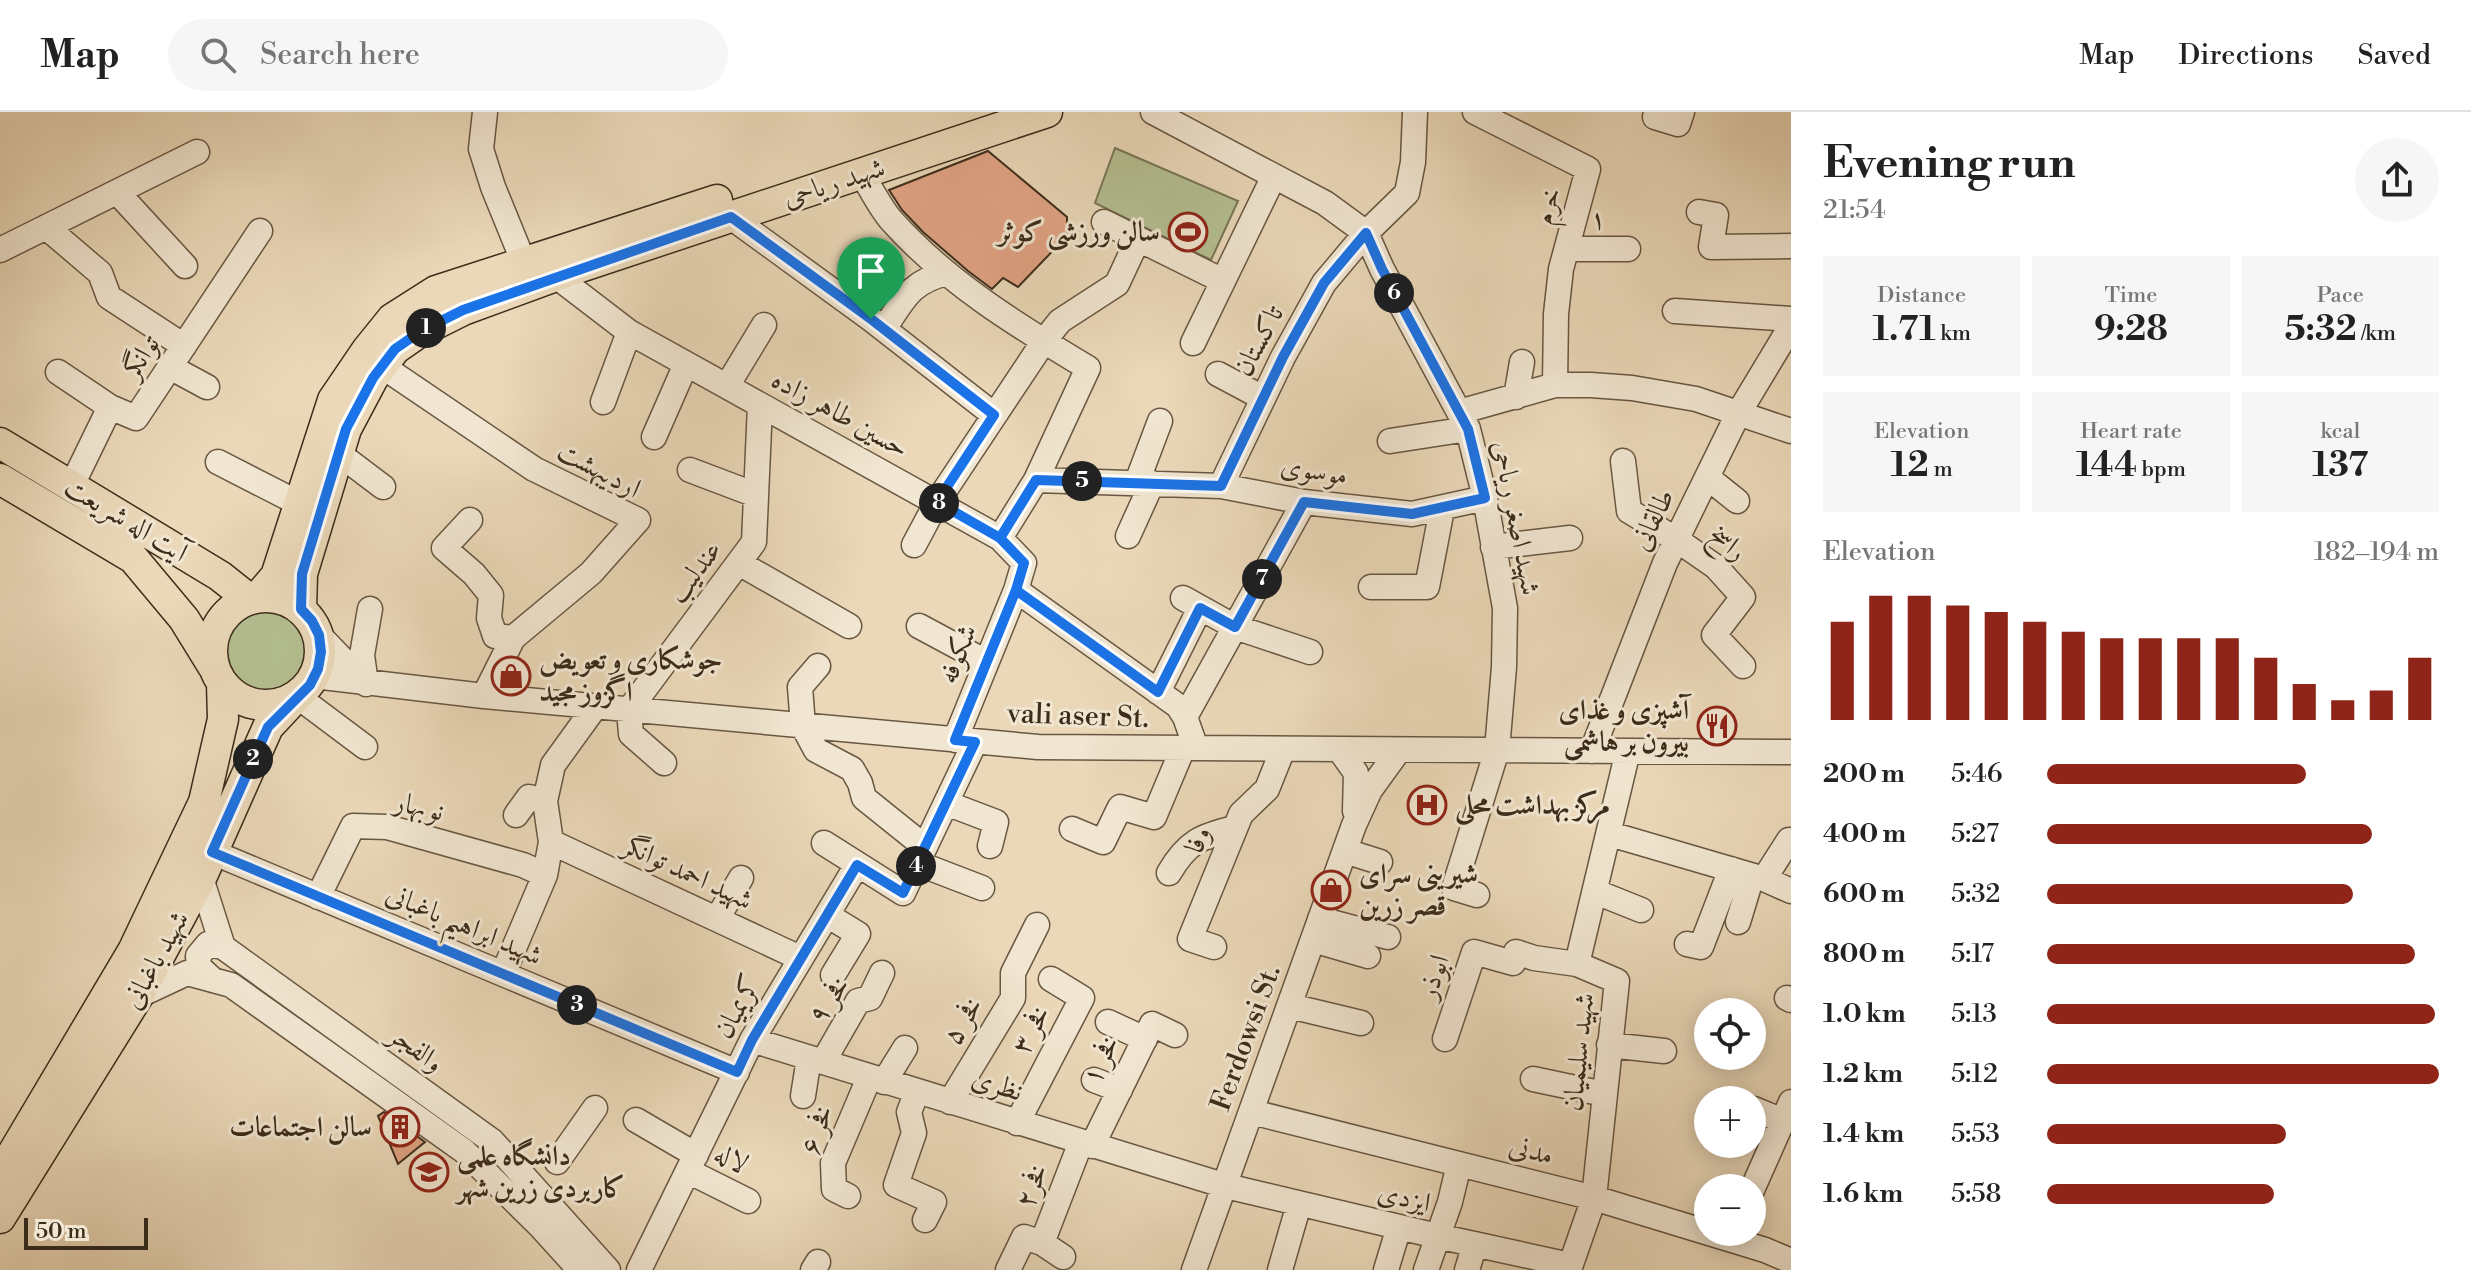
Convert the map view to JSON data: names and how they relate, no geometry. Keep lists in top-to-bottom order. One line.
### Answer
{"streets":{"main road":["شهید ریاحی","آیت اله شریعت","شهید باغبانی"],"street":["خرم","۱","تاکستان","توانگر","حسین طاهر زاده","اردیبهشت","موسوی","شهید اصغر ریاحی","طالقانی","راسخ","عندلیب","شکوفه","vali aser St.","نوبهار","وفا","شهید احمد توانگر","شهید ابراهیم باغبانی","ابوذر","فخر ۹","کریمیان","فخر ۵","فخر ۳","Ferdowsi St.","والفجر","شهید سلیمیان","فخر ۱","نظری","فخر ۶","مدنی","لاله","فخر۲","ایزدی"]},"crossings":[["شهید ریاحی","حسین طاهر زاده"],["شهید ریاحی","اردیبهشت"],["شهید ریاحی","آیت اله شریعت"],["شهید ریاحی","vali aser St."],["شهید ریاحی","شهید باغبانی"],["خرم","۱"],["تاکستان","موسوی"],["تاکستان","شهید اصغر ریاحی"],["توانگر","آیت اله شریعت"],["حسین طاهر زاده","عندلیب"],["حسین طاهر زاده","شکوفه"],["اردیبهشت","vali aser St."],["موسوی","شهید اصغر ریاحی"],["شهید اصغر ریاحی","vali aser St."],["آیت اله شریعت","vali aser St."],["آیت اله شریعت","شهید باغبانی"],["طالقانی","راسخ"],["طالقانی","vali aser St."],["عندلیب","vali aser St."],["شکوفه","vali aser St."],["شکوفه","کریمیان"],["vali aser St.","وفا"],["vali aser St.","شهید باغبانی"],["vali aser St.","Ferdowsi St."],["vali aser St.","شهید سلیمیان"],["نوبهار","شهید ابراهیم باغبانی"],["شهید احمد توانگر","کریمیان"],["شهید ابراهیم باغبانی","شهید باغبانی"],["شهید ابراهیم باغبانی","کریمیان"],["شهید باغبانی","والفجر"],["ابوذر","شهید سلیمیان"],["فخر ۹","نظری"],["کریمیان","نظری"],["کریمیان","لاله"],["فخر ۵","نظری"],["فخر ۳","نظری"],["Ferdowsi St.","نظری"],["Ferdowsi St.","مدنی"],["Ferdowsi St.","ایزدی"],["شهید سلیمیان","مدنی"],["شهید سلیمیان","ایزدی"],["فخر ۱","نظری"],["فخر ۱","فخر۲"],["نظری","فخر ۶"],["نظری","فخر۲"],["نظری","ایزدی"]],"places":{"sports":["سالن ورزشی کوثر"],"shop":["جوشکاری و تعویض اگزوز مجید","شیرینی سرای قصر زرین"],"restaurant":["آشپزی و غذای بیرون بر هاشمی"],"hospital":["مرکز بهداشت محلی"],"building":["سالن اجتماعات"],"school or university":["دانشگاه علمی کاربردی زرین شهر"]},"scale_bar":"50 m","page":{"header":"Map","search":"Search here","nav":["Map","Directions","Saved"],"heading":["Evening run","21:54"],"stats":[["Distance","1.71 km"],["Time","9:28"],["Pace","5:32 /km"],["Elevation","12 m"],["Heart rate","144 bpm"],["kcal","137"]],"pins":["6","1","5","8","7","2","4","3"],"chart":["Elevation","182–194 m"],"list":[{"name":"200 m","note":"5:46"},{"name":"400 m","note":"5:27"},{"name":"600 m","note":"5:32"},{"name":"800 m","note":"5:17"},{"name":"1.0 km","note":"5:13"},{"name":"1.2 km","note":"5:12"},{"name":"1.4 km","note":"5:53"},{"name":"1.6 km","note":"5:58"}],"map_buttons":["+","−"],"scale":"50 m"}}
